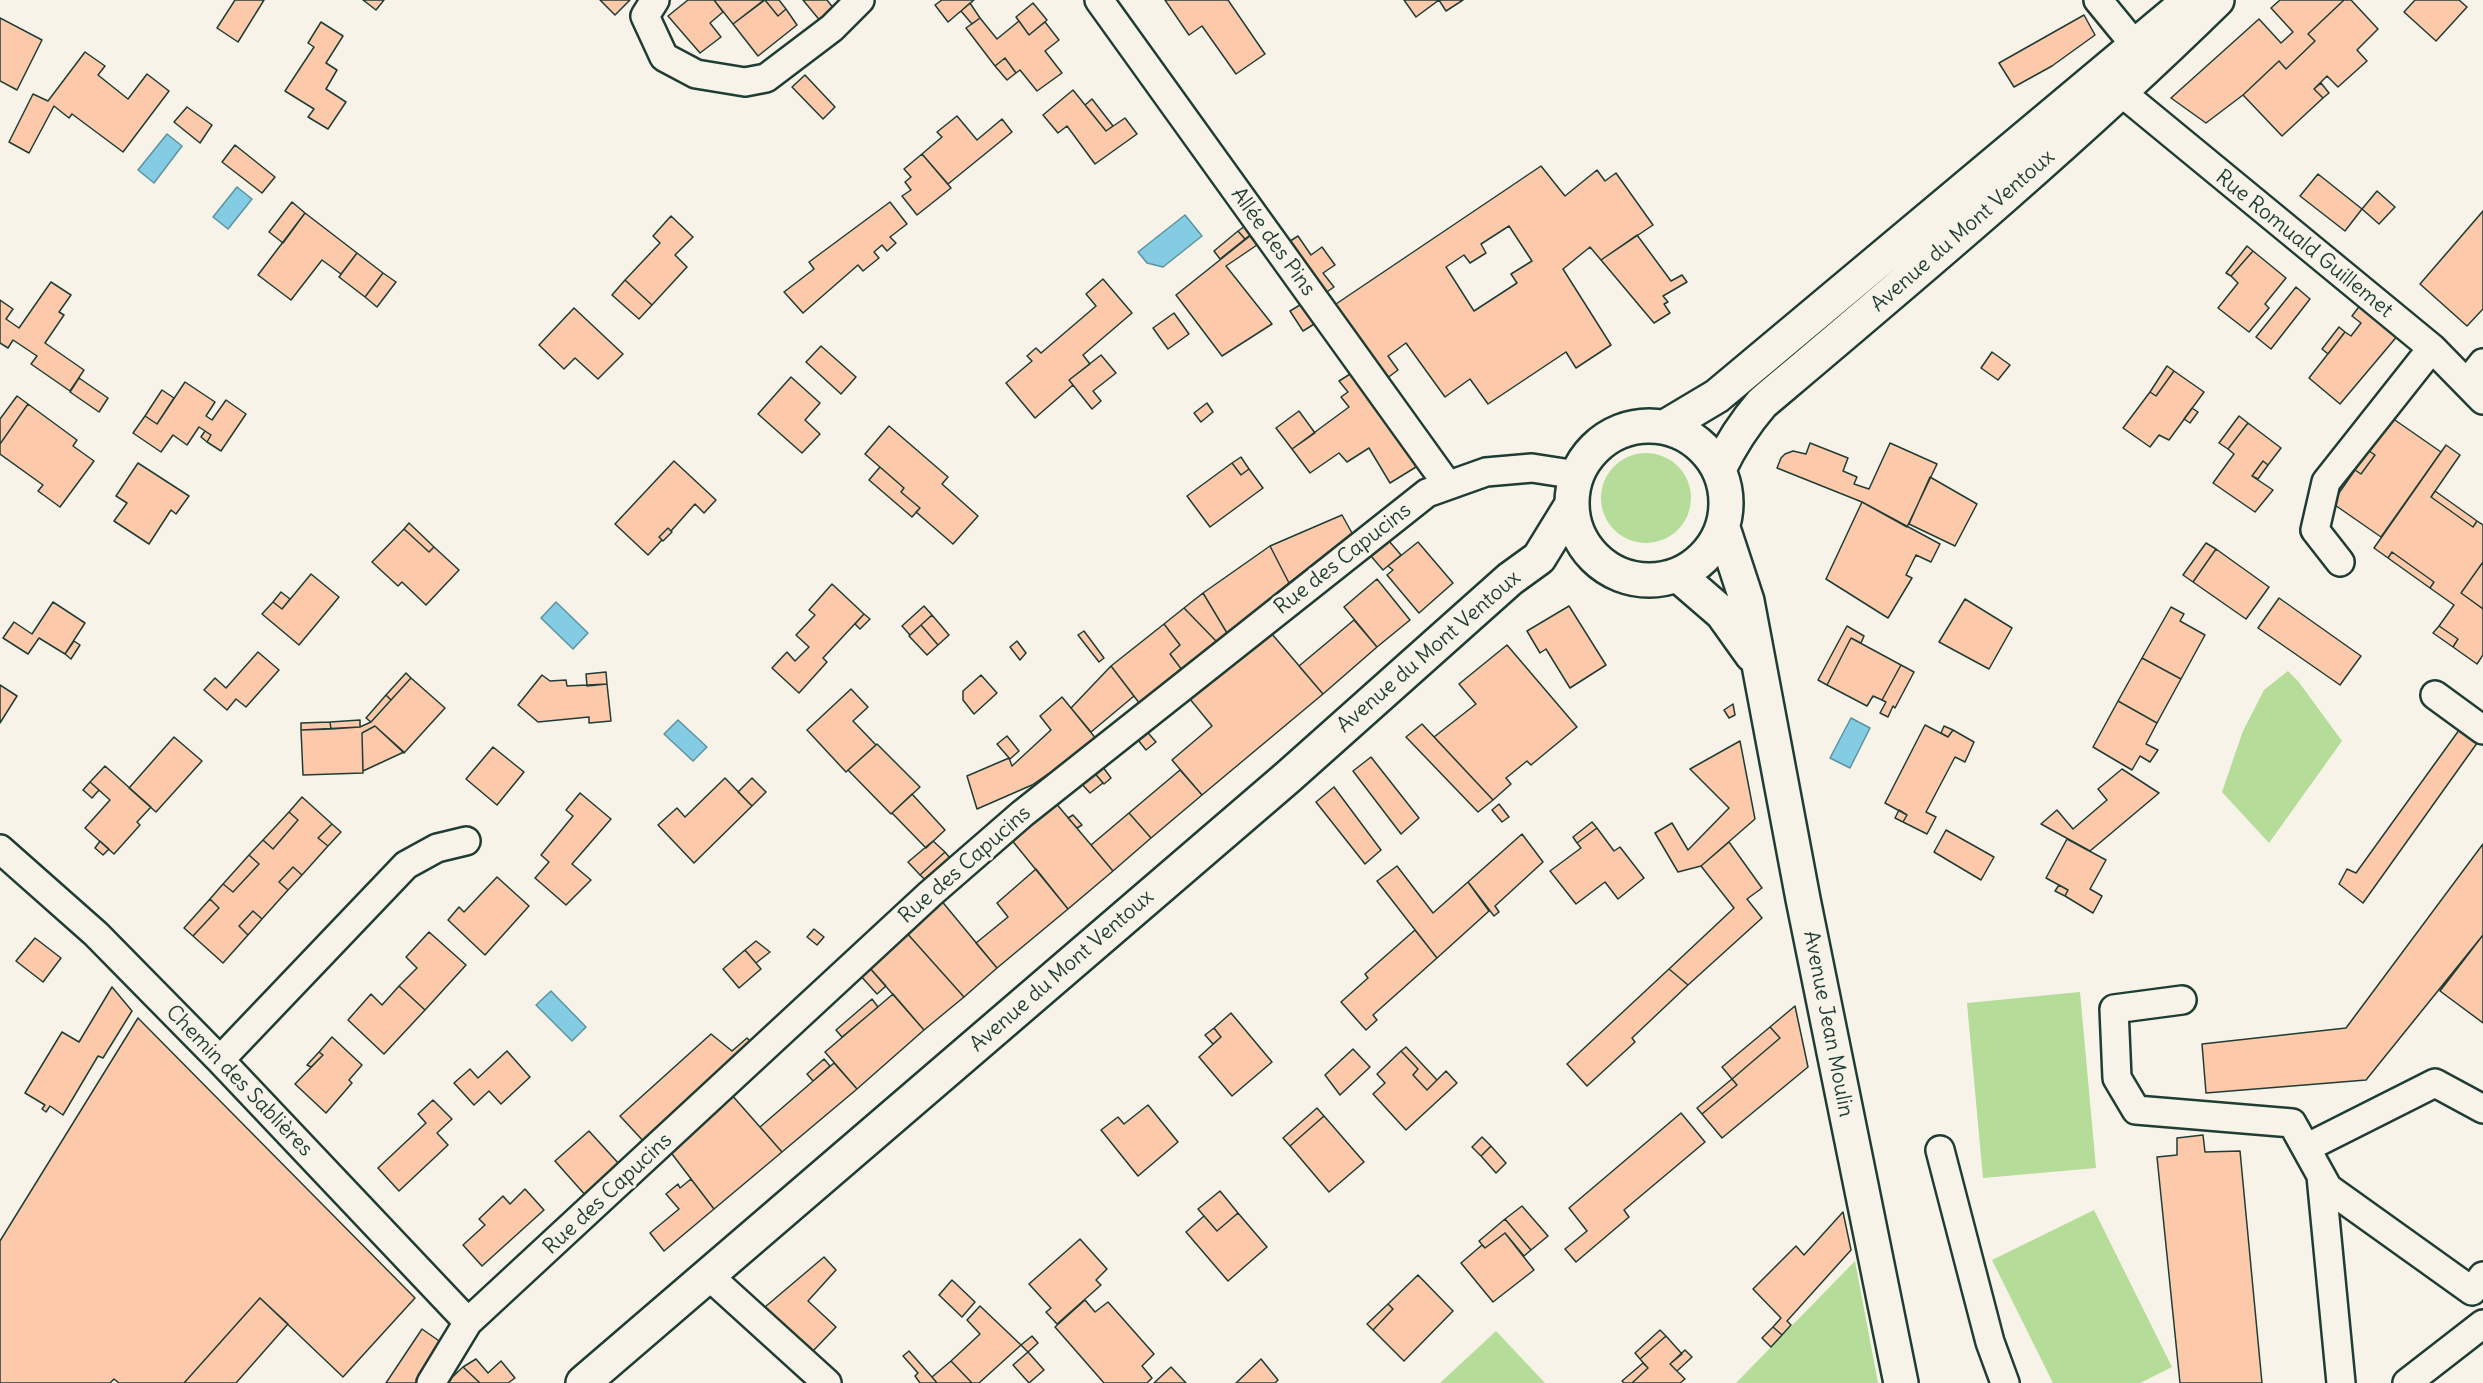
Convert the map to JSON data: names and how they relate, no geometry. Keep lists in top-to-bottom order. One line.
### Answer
{"streets":{"main road":["Avenue du Mont Ventoux","Avenue Jean Moulin"],"street":["Allée des Pins","Rue Romuald Guillemet","Rue des Capucins","Chemin des Sablières"]},"crossings":[["Avenue du Mont Ventoux","Rue Romuald Guillemet"],["Avenue du Mont Ventoux","Rue des Capucins"],["Avenue du Mont Ventoux","Avenue Jean Moulin"],["Allée des Pins","Rue des Capucins"],["Rue des Capucins","Avenue Jean Moulin"],["Rue des Capucins","Chemin des Sablières"]]}
